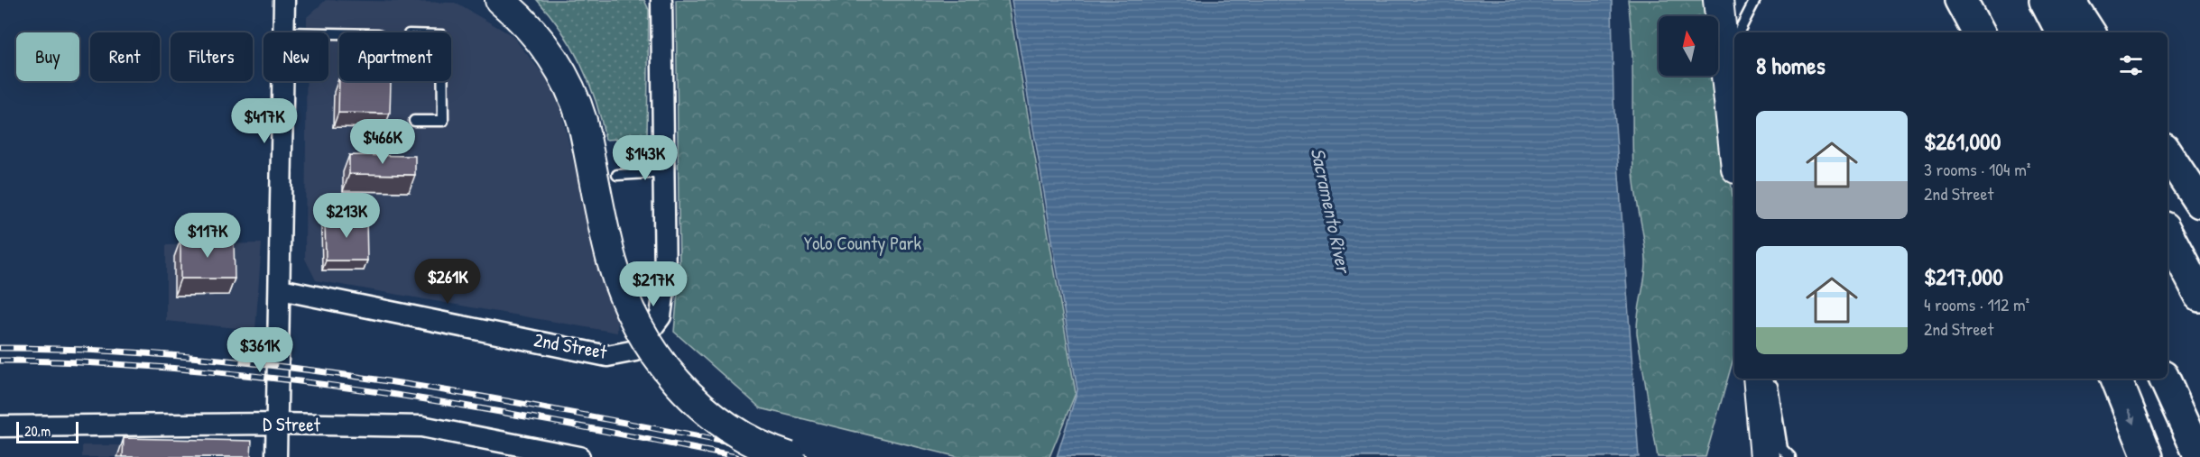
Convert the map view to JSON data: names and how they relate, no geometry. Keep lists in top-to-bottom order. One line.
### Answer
{"streets":{"street":["2nd Street","D Street"]},"water":["Sacramento River"],"parks":["Yolo County Park"],"scale_bar":"20 m","north":"top","page":{"chip":["Buy","Rent","Filters","New","Apartment"],"heading":"8 homes","list":[{"name":"$261,000","note":"3 rooms · 104 m² · 2nd Street"},{"name":"$217,000","note":"4 rooms · 112 m² · 2nd Street"}],"price":["$417K","$466K","$143K","$213K","$117K","$261K","$217K","$361K"],"scale":"20 m"}}
